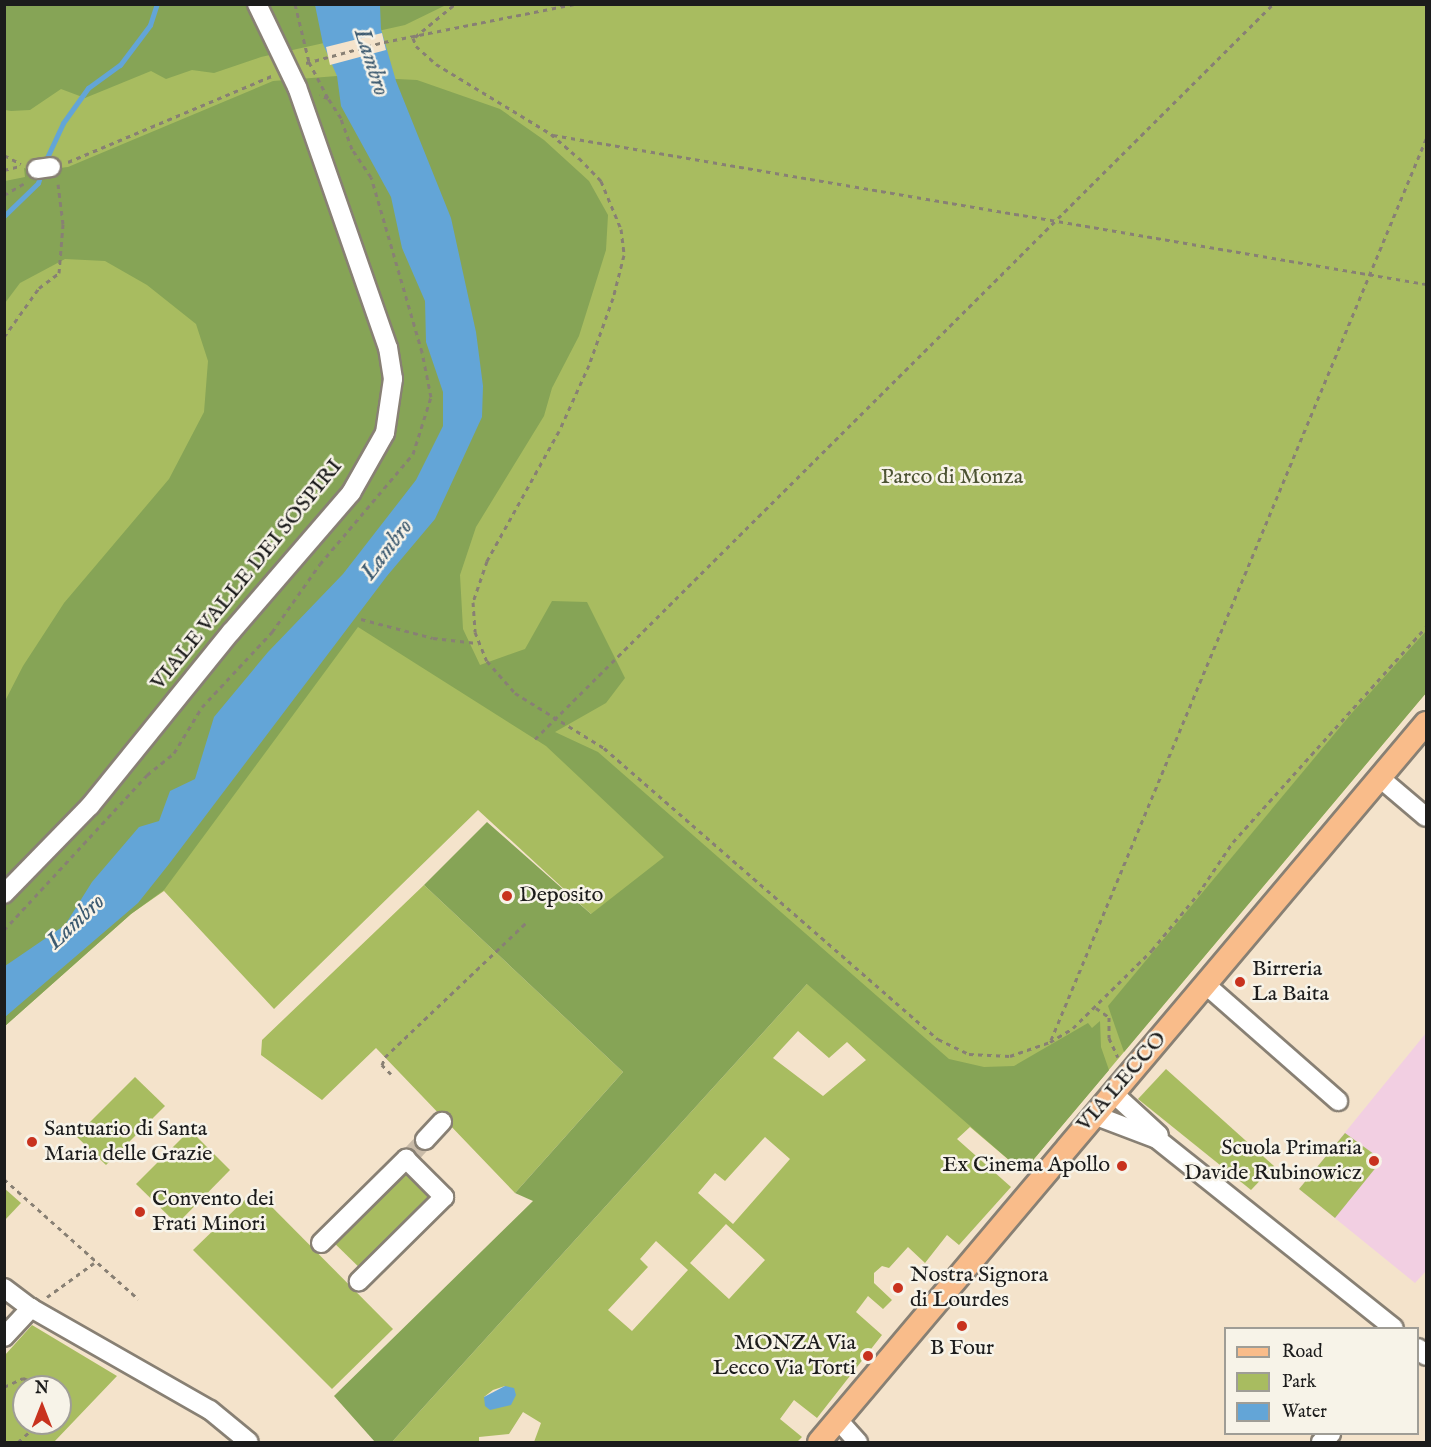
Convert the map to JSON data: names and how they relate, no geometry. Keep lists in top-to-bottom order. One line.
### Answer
{"streets":{"main road":["VIA LECCO"],"street":["VIALE VALLE DEI SOSPIRI"]},"water":["Lambro"],"parks":["Parco di Monza"],"places":["Deposito","Birreria La Baita","Santuario di Santa Maria delle Grazie","Scuola Primaria Davide Rubinowicz","Ex Cinema Apollo","Convento dei Frati Minori","Nostra Signora di Lourdes","B Four","MONZA Via Lecco Via Torti"],"legend":["Road","Park","Water"],"north":"top"}
